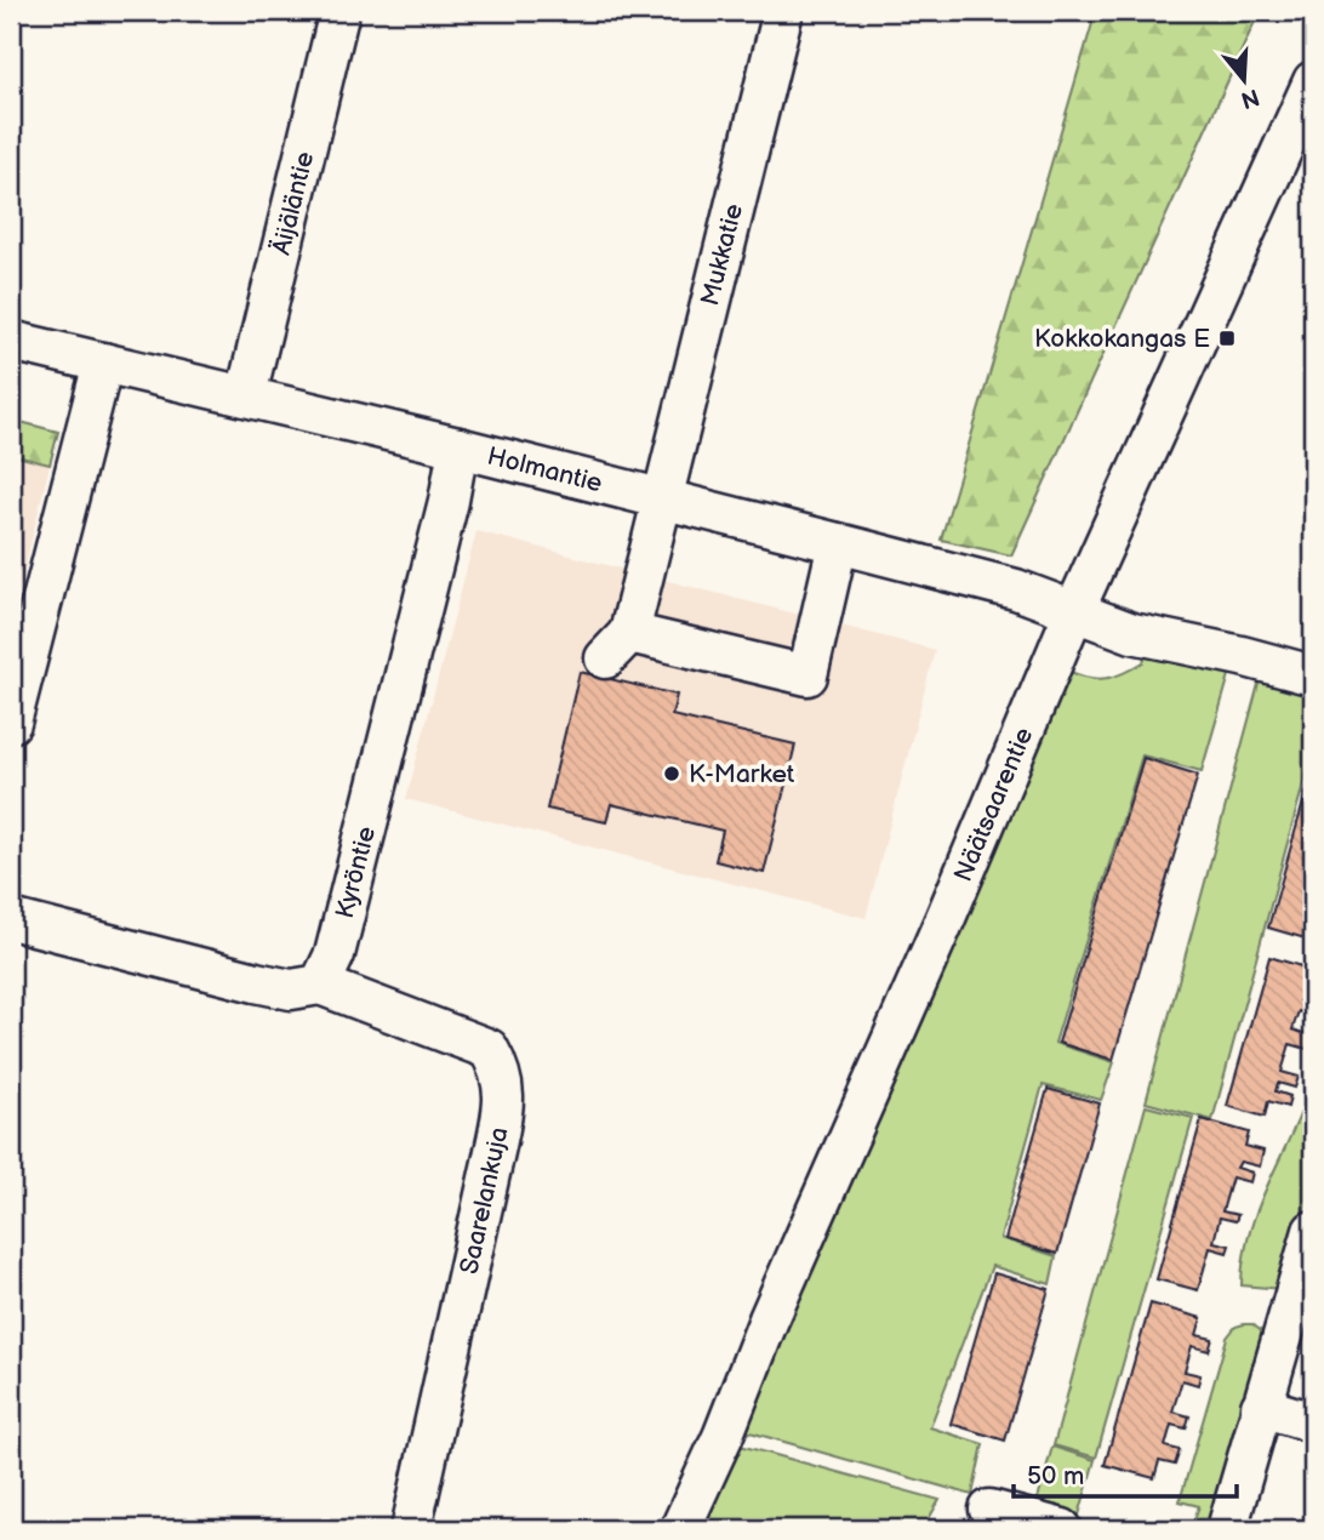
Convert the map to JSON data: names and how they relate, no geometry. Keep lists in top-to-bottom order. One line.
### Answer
{"streets":{"street":["Äijäläntie","Mukkatie","Holmantie","Näätsaarentie","Kyröntie","Saarelankuja"]},"crossings":[["Äijäläntie","Holmantie"],["Mukkatie","Holmantie"],["Holmantie","Näätsaarentie"],["Holmantie","Kyröntie"],["Kyröntie","Saarelankuja"]],"places":{"transit":["Kokkokangas E"],"other":["K-Market"]},"scale_bar":"50 m","north":"bottom"}
